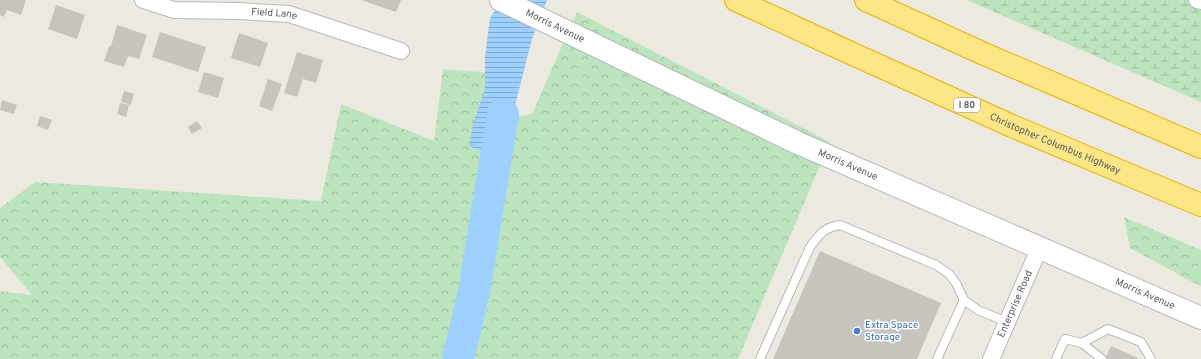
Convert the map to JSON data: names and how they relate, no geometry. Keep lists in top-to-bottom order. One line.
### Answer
{"streets":{"highway":["I 80","Christopher Columbus Highway"],"street":["Field Lane","Morris Avenue","Enterprise Road"]},"crossings":[["Morris Avenue","Enterprise Road"]],"places":["Extra Space Storage"]}
